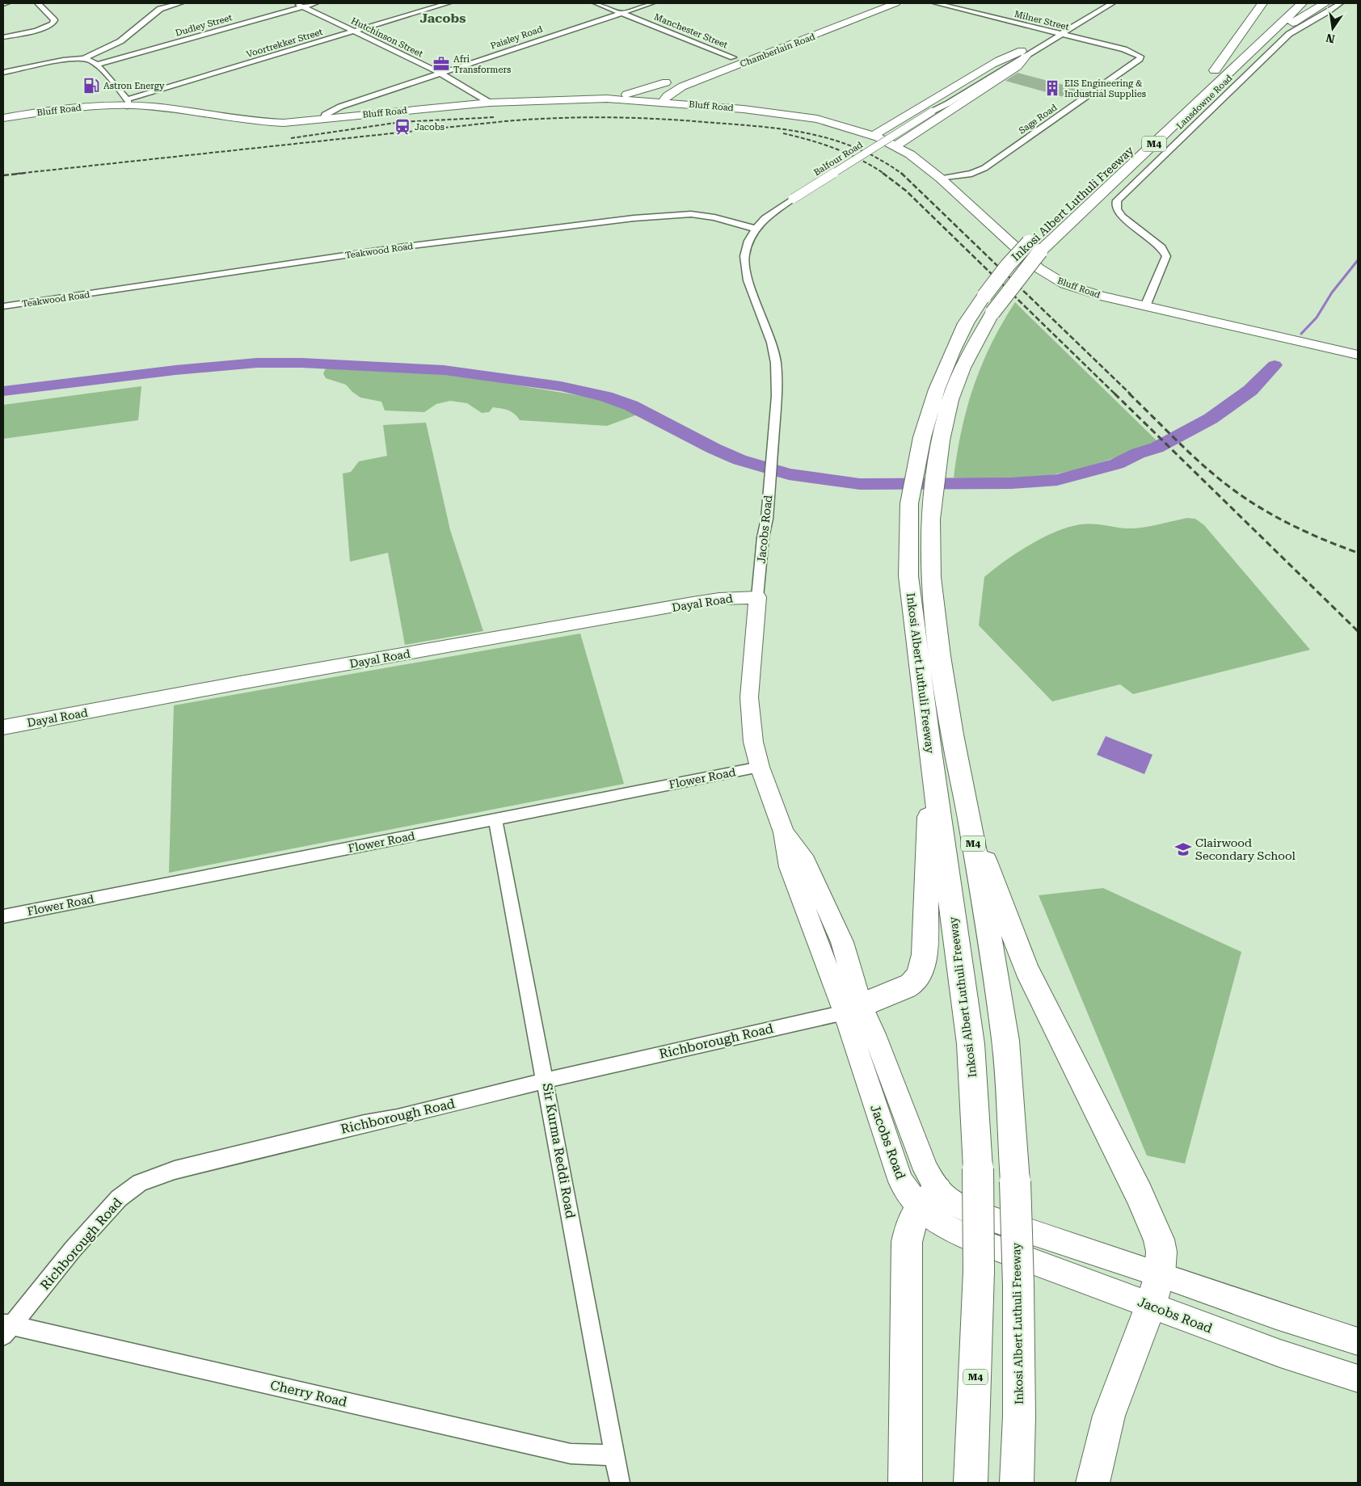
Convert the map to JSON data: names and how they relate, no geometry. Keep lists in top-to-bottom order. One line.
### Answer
{"streets":{"highway":["M4","Inkosi Albert Luthuli Freeway"],"main road":["Chamberlain Road","Bluff Road","Jacobs Road","Dayal Road"],"street":["Milner Street","Dudley Street","Manchester Street","Hutchinson Street","Paisley Road","Voortrekker Street","Lansdowne Road","Sage Road","Balfour Road","Teakwood Road","Flower Road","Richborough Road","Sir Kurma Reddi Road","Cherry Road"]},"crossings":[["Milner Street","Sage Road"],["Milner Street","Balfour Road"],["Dudley Street","Hutchinson Street"],["Manchester Street","Paisley Road"],["Manchester Street","Chamberlain Road"],["Hutchinson Street","Paisley Road"],["Hutchinson Street","Voortrekker Street"],["Hutchinson Street","Bluff Road"],["Paisley Road","Bluff Road"],["Voortrekker Street","Bluff Road"],["Chamberlain Road","Bluff Road"],["Lansdowne Road","Bluff Road"],["Bluff Road","Sage Road"],["Balfour Road","Teakwood Road"],["Balfour Road","Jacobs Road"],["Teakwood Road","Jacobs Road"],["Jacobs Road","Dayal Road"],["Jacobs Road","Flower Road"],["Jacobs Road","Richborough Road"],["Flower Road","Sir Kurma Reddi Road"],["Richborough Road","Sir Kurma Reddi Road"],["Richborough Road","Cherry Road"],["Sir Kurma Reddi Road","Cherry Road"]],"districts":["Jacobs"],"places":{"office":["Afri Transformers"],"fuel station":["Astron Energy"],"building":["EIS Engineering & Industrial Supplies"],"station":["Jacobs"],"school or university":["Clairwood Secondary School"]},"north":"bottom"}
